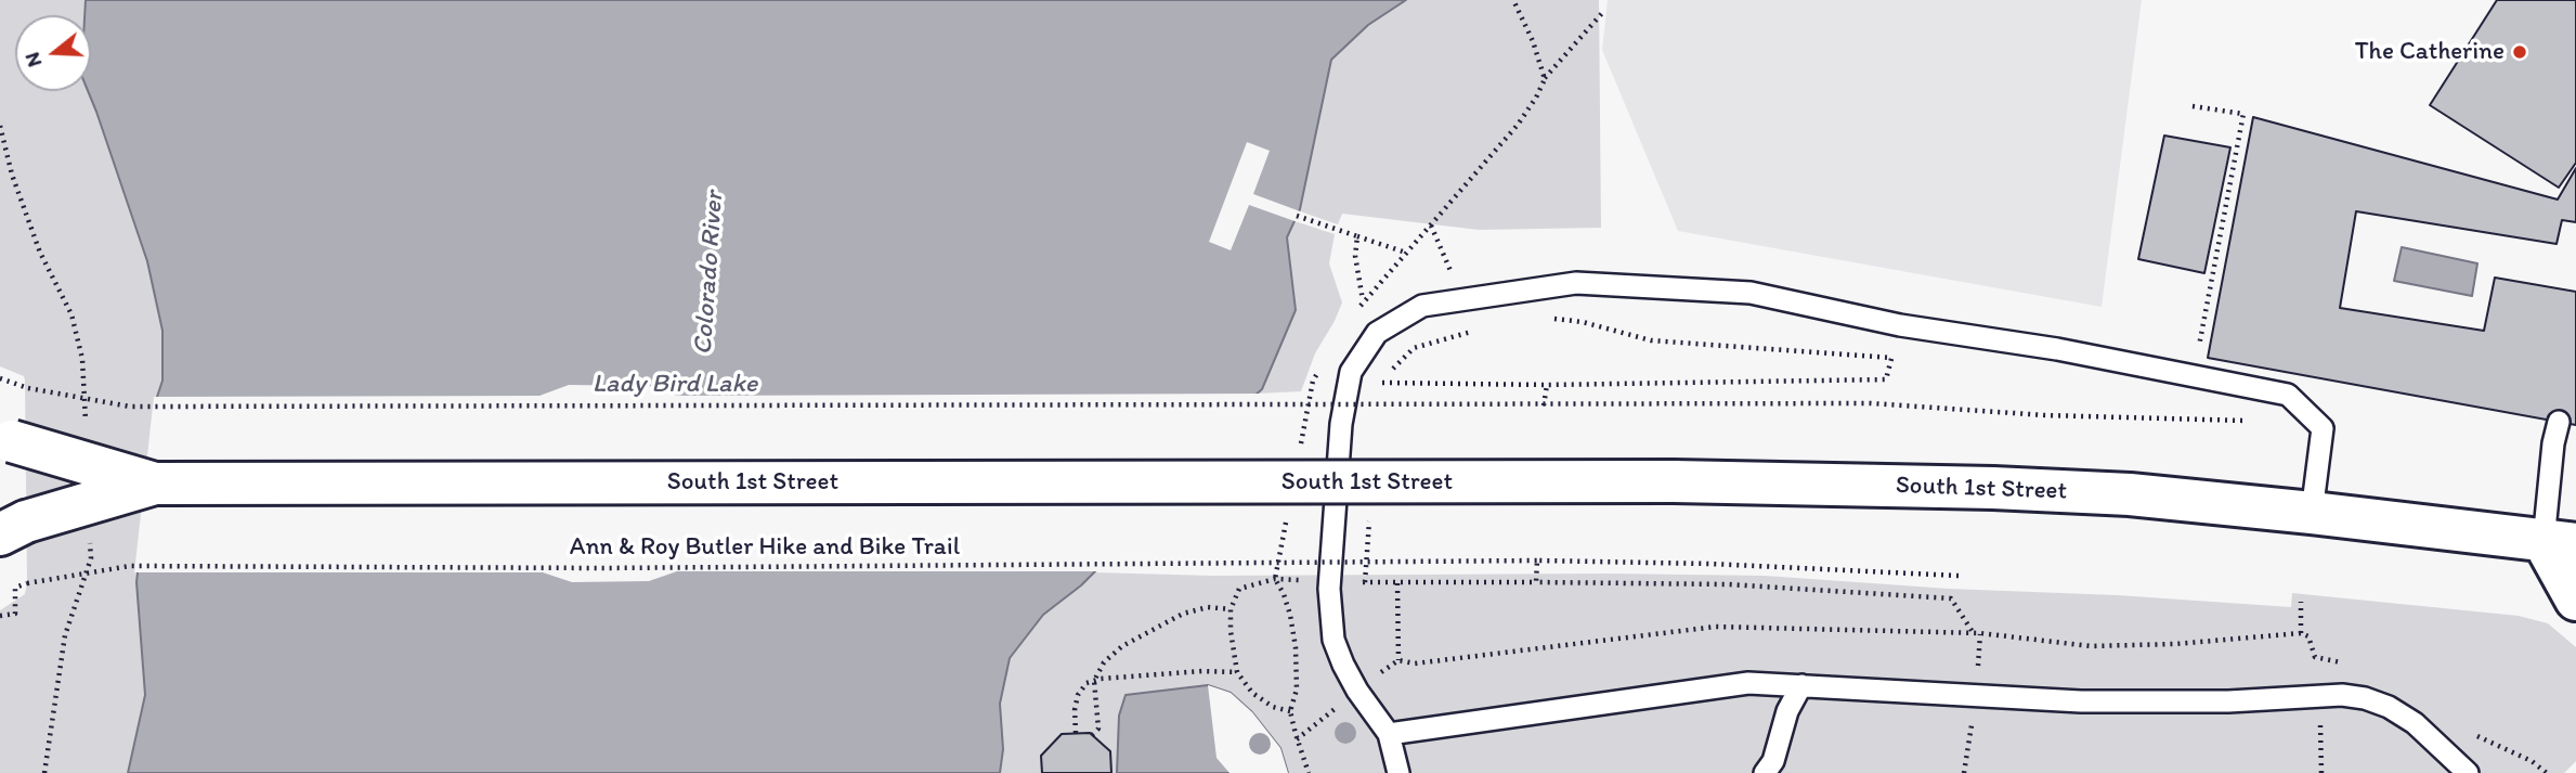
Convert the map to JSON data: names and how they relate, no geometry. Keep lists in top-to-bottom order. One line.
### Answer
{"streets":{"main road":["South 1st Street"],"path":["Ann & Roy Butler Hike and Bike Trail"]},"water":["Colorado River","Lady Bird Lake"],"places":["The Catherine"],"north":"left"}
